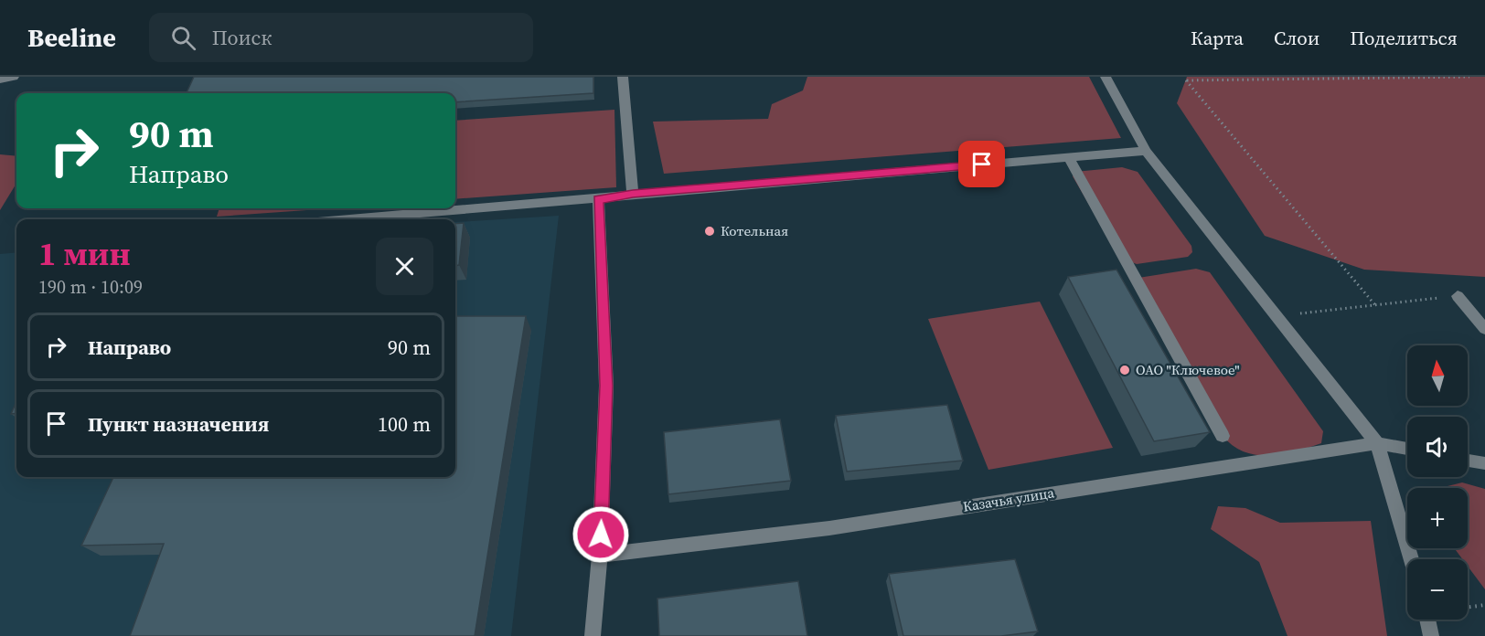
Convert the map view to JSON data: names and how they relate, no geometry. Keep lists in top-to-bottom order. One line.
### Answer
{"streets":{"street":["Казачья улица"]},"places":["Котельная","ОАО \"Ключевое\""],"north":"top","page":{"header":"Beeline","search":"Поиск","nav":["Карта","Слои","Поделиться"],"turn":["90 m","Направо"],"heading":["1 мин","190 m · 10:09"],"list":[{"name":"Направо","value":"90 m"},{"name":"Пункт назначения","value":"100 m"}],"map_buttons":["+","−"]}}
